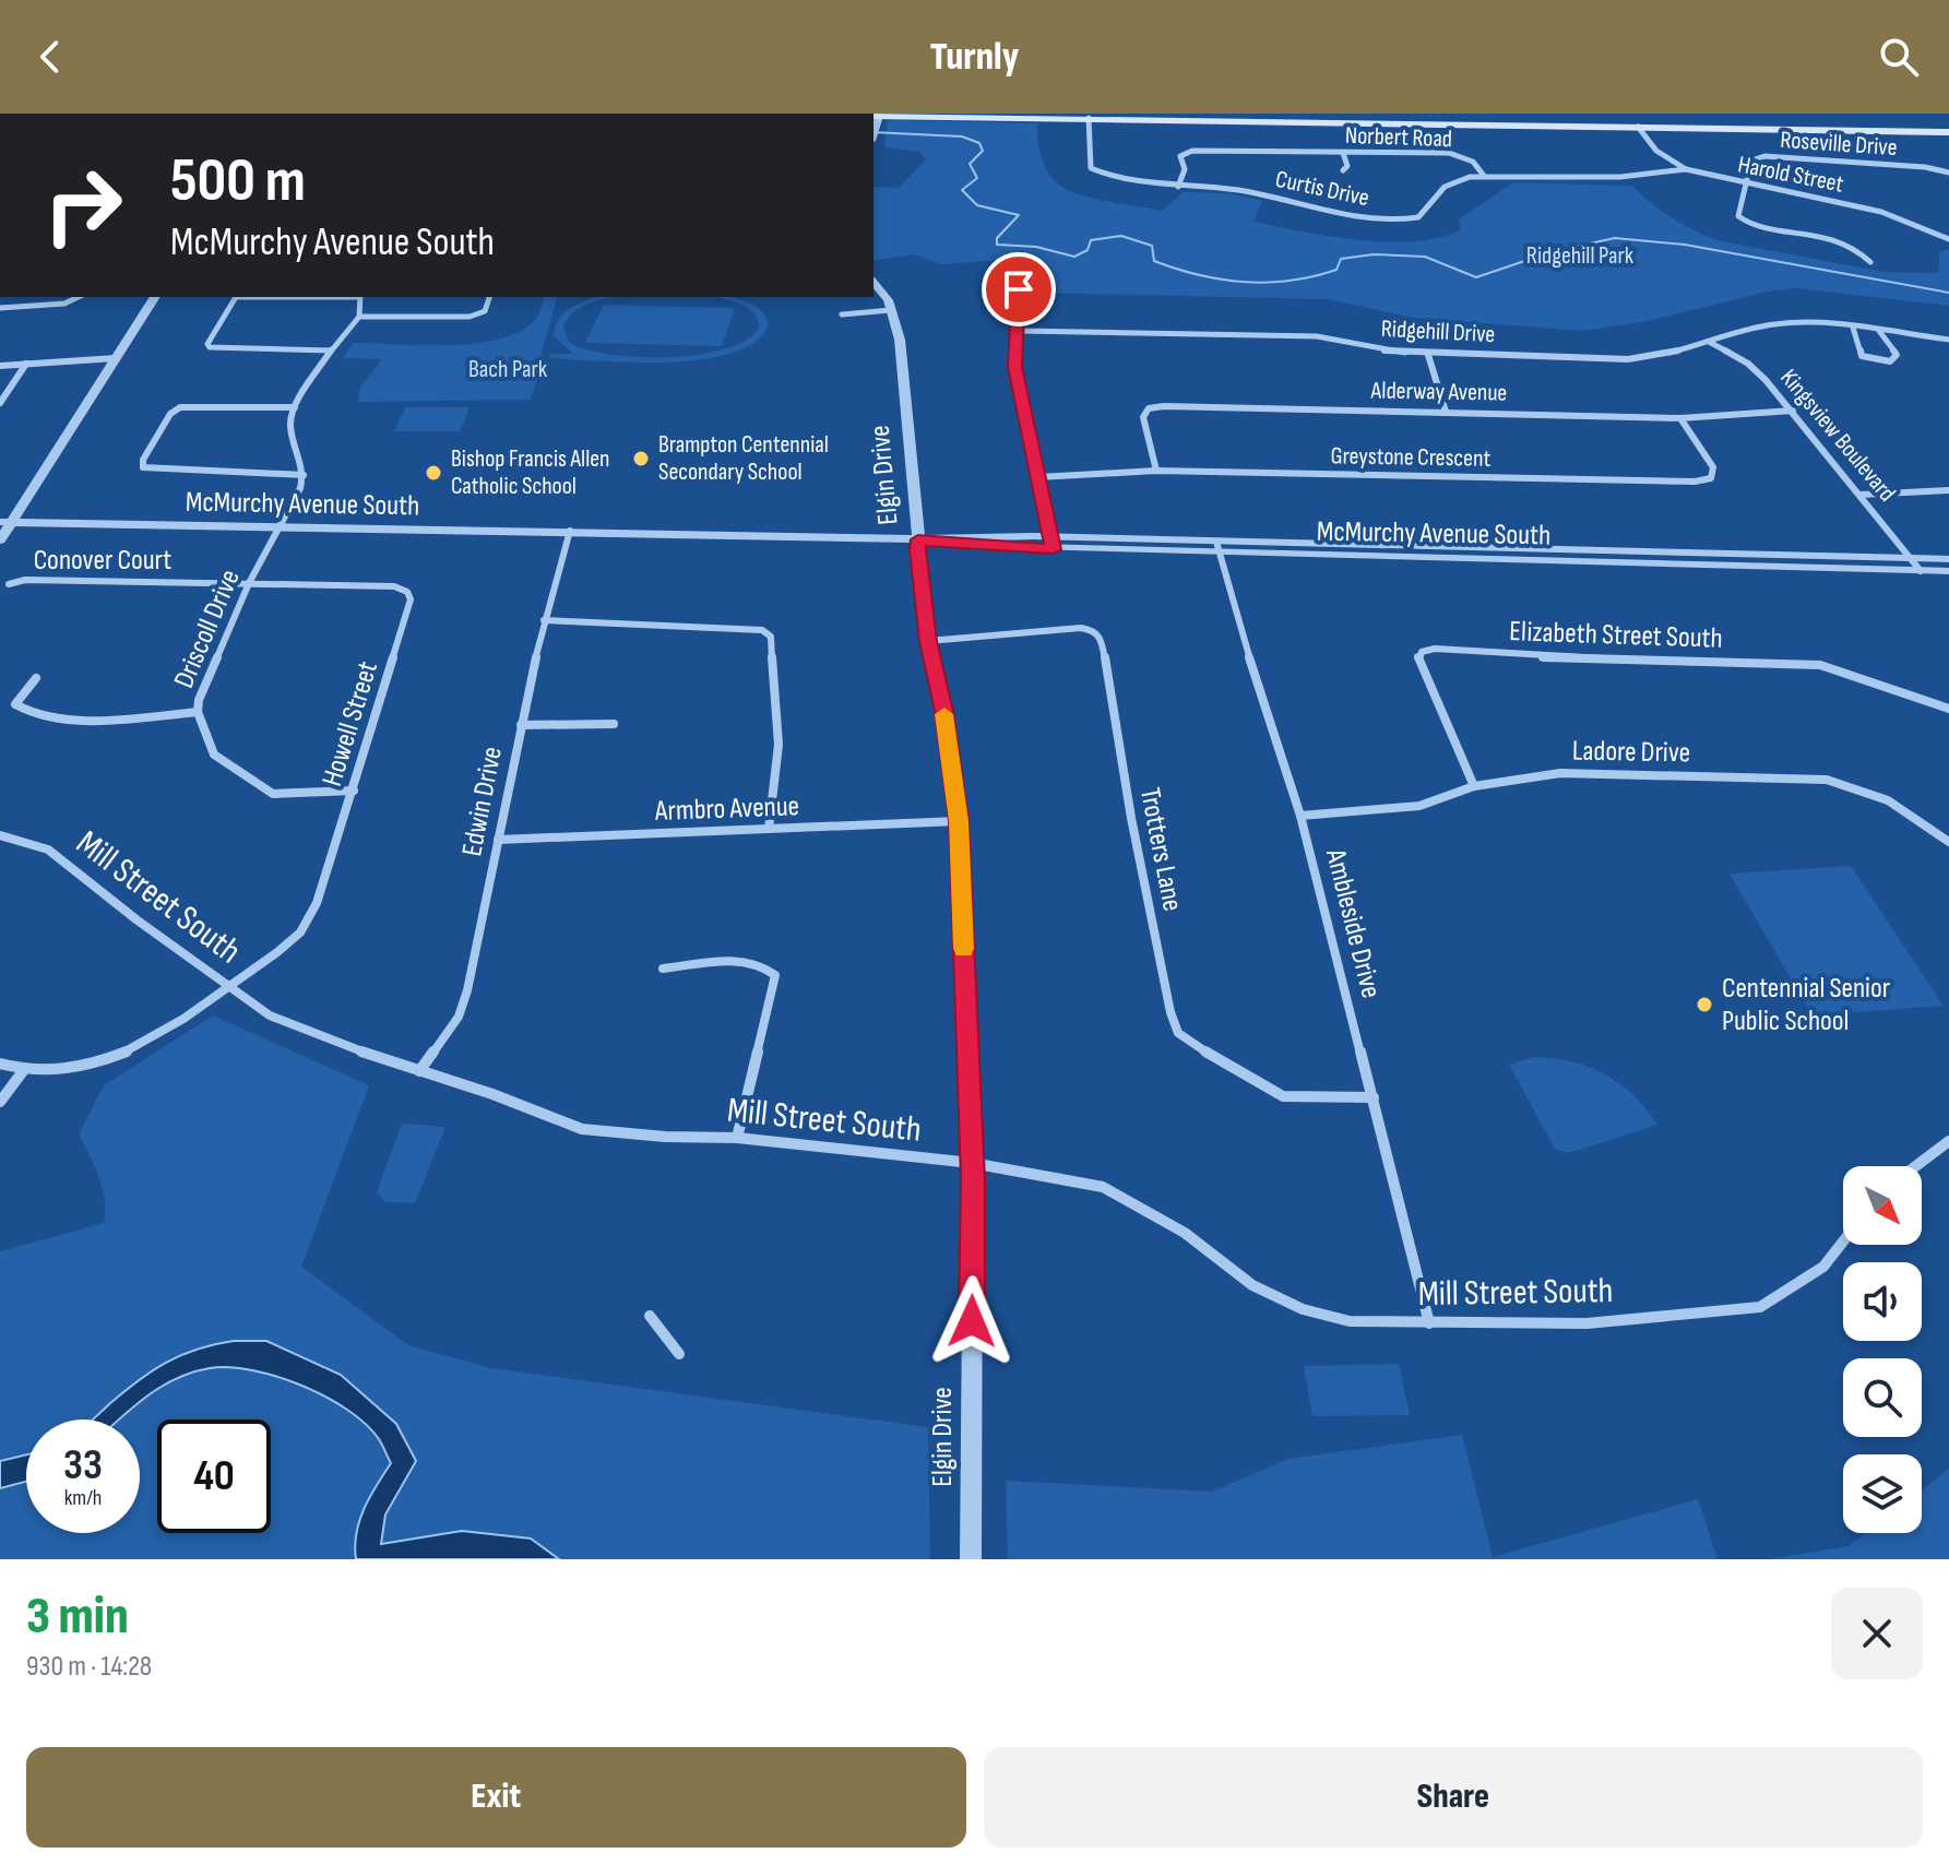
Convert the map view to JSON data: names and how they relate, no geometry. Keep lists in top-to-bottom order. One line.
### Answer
{"streets":{"street":["Norbert Road","Roseville Drive","Harold Street","Curtis Drive","Ridgehill Drive","Alderway Avenue","Kingsview Boulevard","Greystone Crescent","Elgin Drive","McMurchy Avenue South","Conover Court","Driscoll Drive","Elizabeth Street South","Howell Street","Ladore Drive","Edwin Drive","Armbro Avenue","Trotters Lane","Mill Street South","Ambleside Drive"]},"crossings":[["Norbert Road","Curtis Drive"],["Roseville Drive","Harold Street"],["Harold Street","Curtis Drive"],["Ridgehill Drive","Kingsview Boulevard"],["Alderway Avenue","Kingsview Boulevard"],["Alderway Avenue","Greystone Crescent"],["Kingsview Boulevard","McMurchy Avenue South"],["Elgin Drive","McMurchy Avenue South"],["Elgin Drive","Armbro Avenue"],["Elgin Drive","Trotters Lane"],["Elgin Drive","Mill Street South"],["McMurchy Avenue South","Driscoll Drive"],["McMurchy Avenue South","Edwin Drive"],["McMurchy Avenue South","Ambleside Drive"],["Conover Court","Driscoll Drive"],["Conover Court","Howell Street"],["Driscoll Drive","Howell Street"],["Elizabeth Street South","Ladore Drive"],["Howell Street","Mill Street South"],["Ladore Drive","Ambleside Drive"],["Edwin Drive","Armbro Avenue"],["Edwin Drive","Mill Street South"],["Trotters Lane","Ambleside Drive"],["Mill Street South","Ambleside Drive"]],"parks":["Ridgehill Park","Bach Park"],"places":["Brampton Centennial Secondary School","Bishop Francis Allen Catholic School","Centennial Senior Public School"],"north":"bottom right","page":{"header":"Turnly","turn":["500 m","McMurchy Avenue South"],"speed":"33 km/h","limit":"40","heading":["3 min","930 m · 14:28"],"buttons":["Exit","Share"]}}
